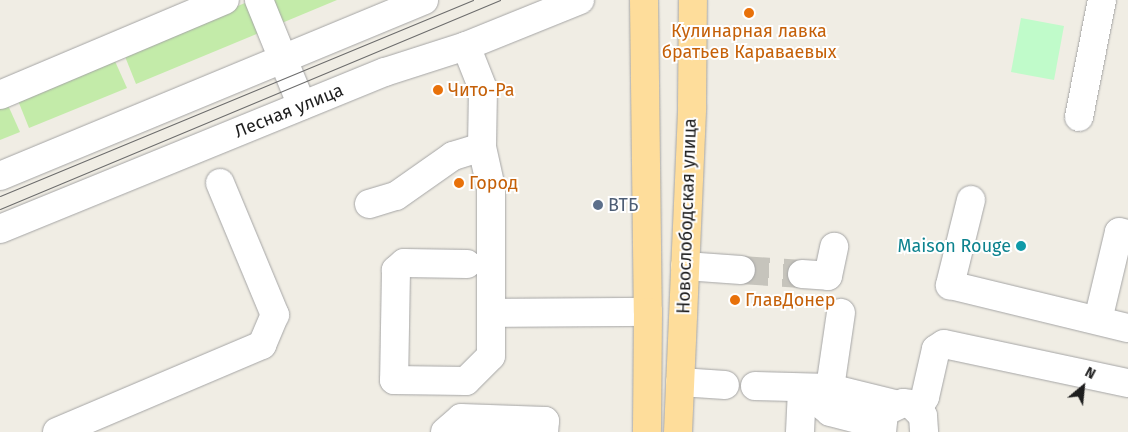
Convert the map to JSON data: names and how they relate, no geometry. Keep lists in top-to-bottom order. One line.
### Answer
{"streets":{"main road":["Новослободская улица"],"street":["Лесная улица"]},"places":["Кулинарная лавка братьев Караваевых","Чито-Ра","Город","ВТБ","Maison Rouge","ГлавДонер"],"north":"top right"}
